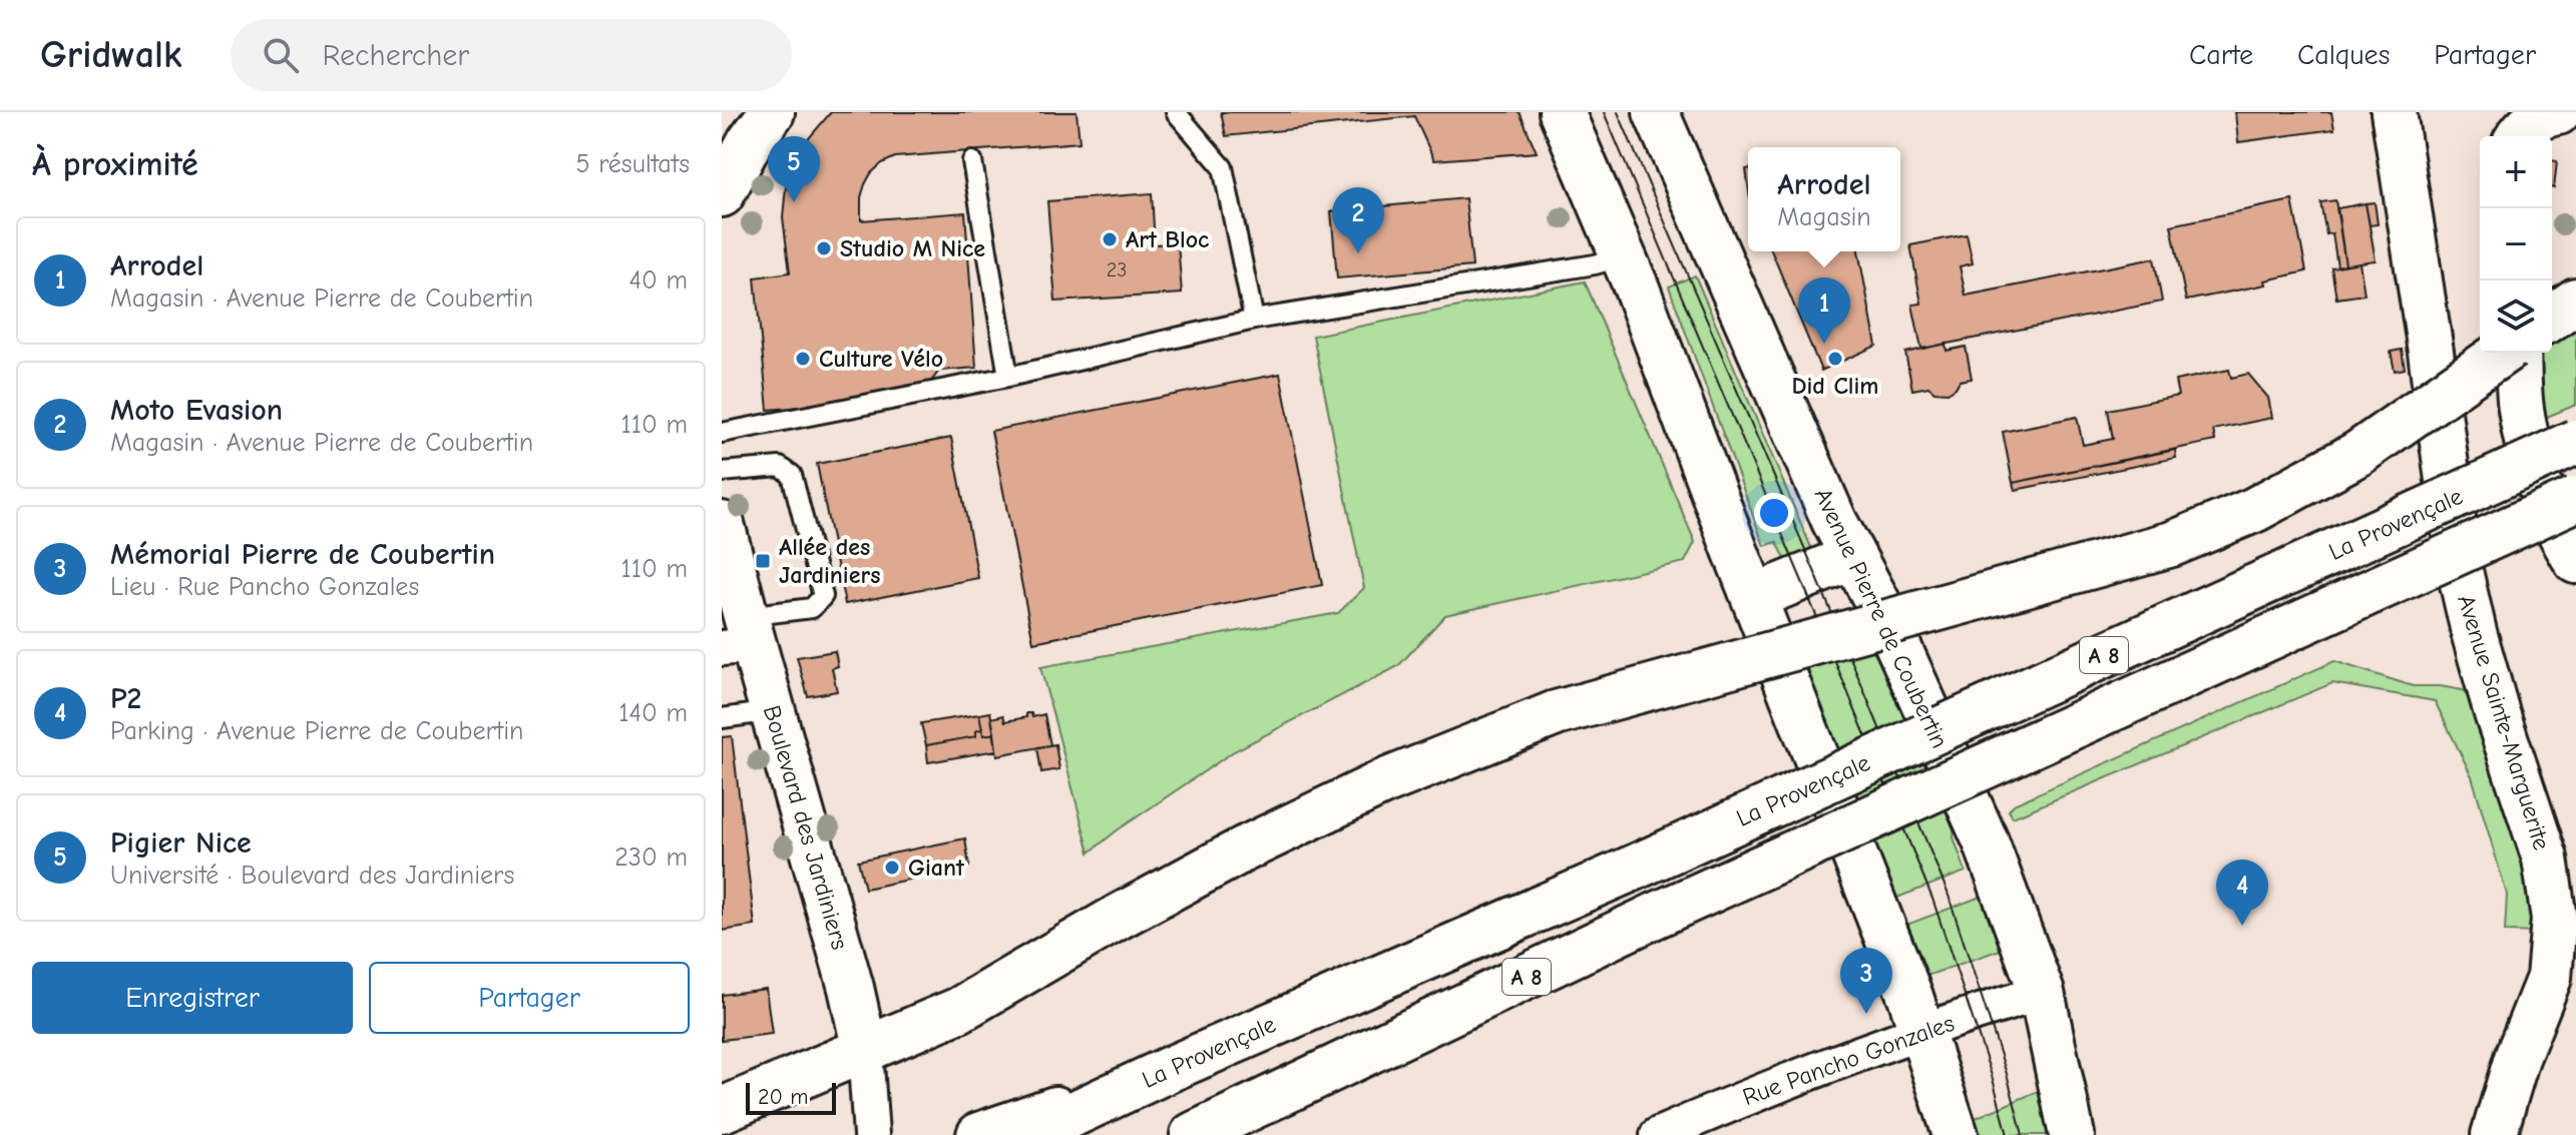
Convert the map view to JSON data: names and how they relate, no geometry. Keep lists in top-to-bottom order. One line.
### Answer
{"streets":{"main road":["La Provençale","Avenue Pierre de Coubertin","A 8","Avenue Sainte-Marguerite","Boulevard des Jardiniers"],"street":["Rue Pancho Gonzales"]},"crossings":[["Avenue Pierre de Coubertin","Rue Pancho Gonzales"]],"places":{"other":["Art Bloc","Studio M Nice","Culture Vélo","Did Clim","Giant"],"transit":["Allée des Jardiniers"]},"house_numbers":["23"],"scale_bar":"20 m","page":{"header":"Gridwalk","search":"Rechercher","nav":["Carte","Calques","Partager"],"heading":["À proximité","5 résultats"],"map_buttons":["+","−"],"pins":["5","2","1","4","3"],"popup":["Arrodel","Magasin"],"list":[{"mark":"1","name":"Arrodel","note":"Magasin · Avenue Pierre de Coubertin","value":"40 m"},{"mark":"2","name":"Moto Evasion","note":"Magasin · Avenue Pierre de Coubertin","value":"110 m"},{"mark":"3","name":"Mémorial Pierre de Coubertin","note":"Lieu · Rue Pancho Gonzales","value":"110 m"},{"mark":"4","name":"P2","note":"Parking · Avenue Pierre de Coubertin","value":"140 m"},{"mark":"5","name":"Pigier Nice","note":"Université · Boulevard des Jardiniers","value":"230 m"}],"buttons":["Enregistrer","Partager"],"scale":"20 m"}}
